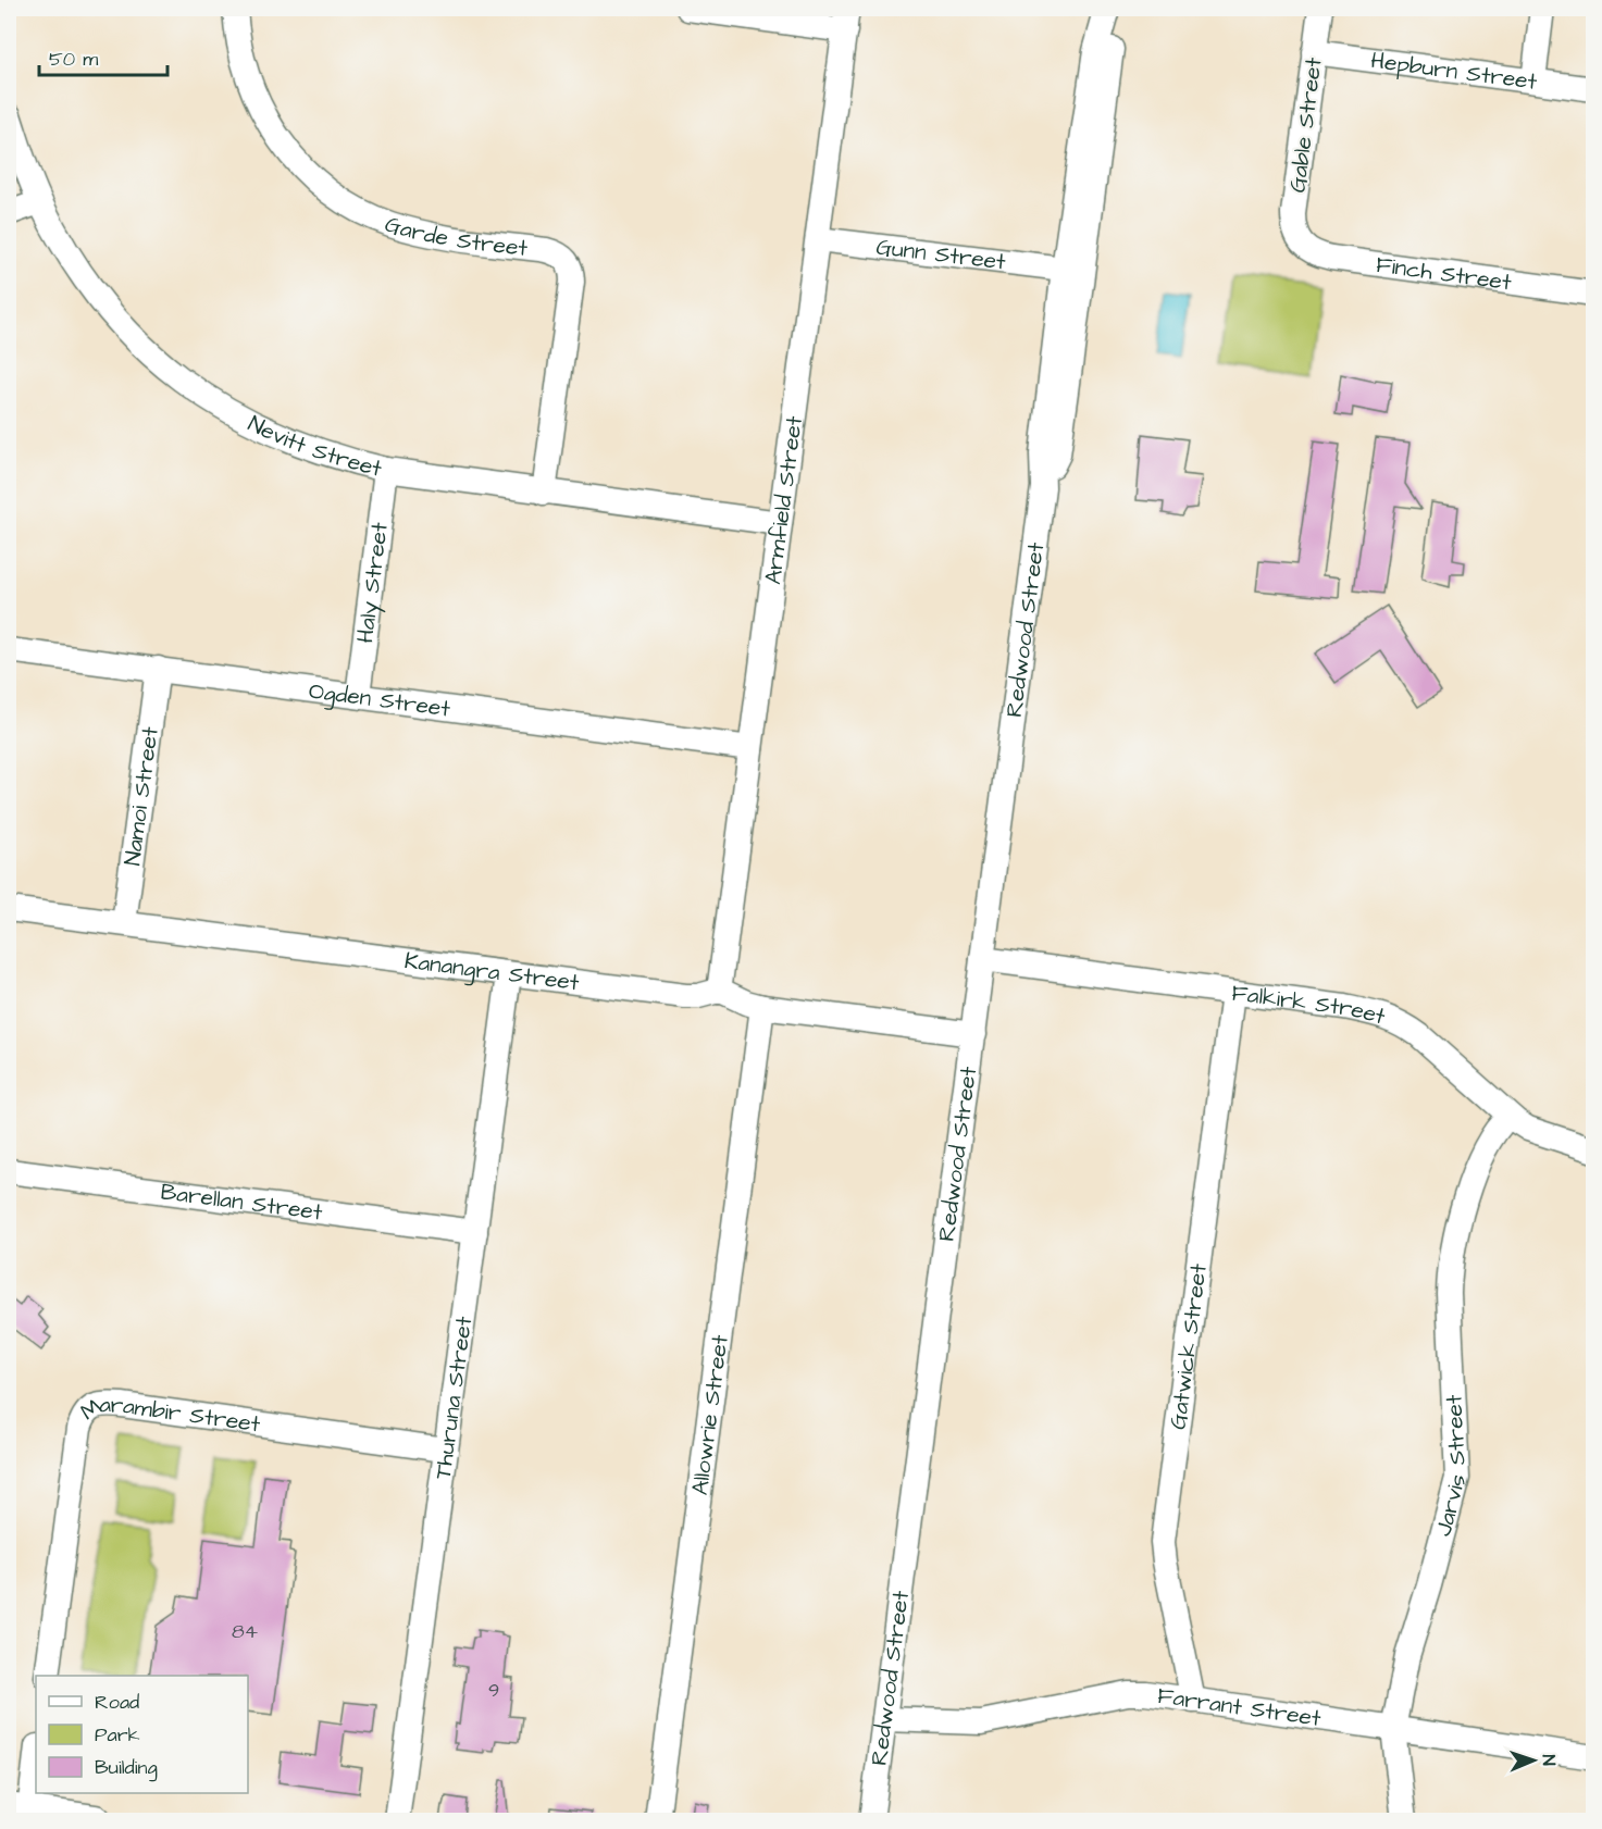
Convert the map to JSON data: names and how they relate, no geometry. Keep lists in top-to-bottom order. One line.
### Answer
{"streets":{"street":["Hepburn Street","Gable Street","Garde Street","Gunn Street","Finch Street","Nevitt Street","Armfield Street","Haly Street","Redwood Street","Ogden Street","Namoi Street","Kanangra Street","Falkirk Street","Barellan Street","Gatwick Street","Thuruna Street","Allowrie Street","Marambir Street","Jarvis Street","Farrant Street"]},"crossings":[["Hepburn Street","Gable Street"],["Gable Street","Finch Street"],["Garde Street","Nevitt Street"],["Gunn Street","Armfield Street"],["Gunn Street","Redwood Street"],["Nevitt Street","Armfield Street"],["Nevitt Street","Haly Street"],["Armfield Street","Ogden Street"],["Armfield Street","Kanangra Street"],["Haly Street","Ogden Street"],["Redwood Street","Kanangra Street"],["Redwood Street","Falkirk Street"],["Redwood Street","Farrant Street"],["Ogden Street","Namoi Street"],["Namoi Street","Kanangra Street"],["Kanangra Street","Thuruna Street"],["Kanangra Street","Allowrie Street"],["Falkirk Street","Gatwick Street"],["Falkirk Street","Jarvis Street"],["Barellan Street","Thuruna Street"],["Gatwick Street","Farrant Street"],["Thuruna Street","Marambir Street"],["Jarvis Street","Farrant Street"]],"house_numbers":["84","9"],"legend":["Road","Park","Building"],"scale_bar":"50 m","north":"right"}
